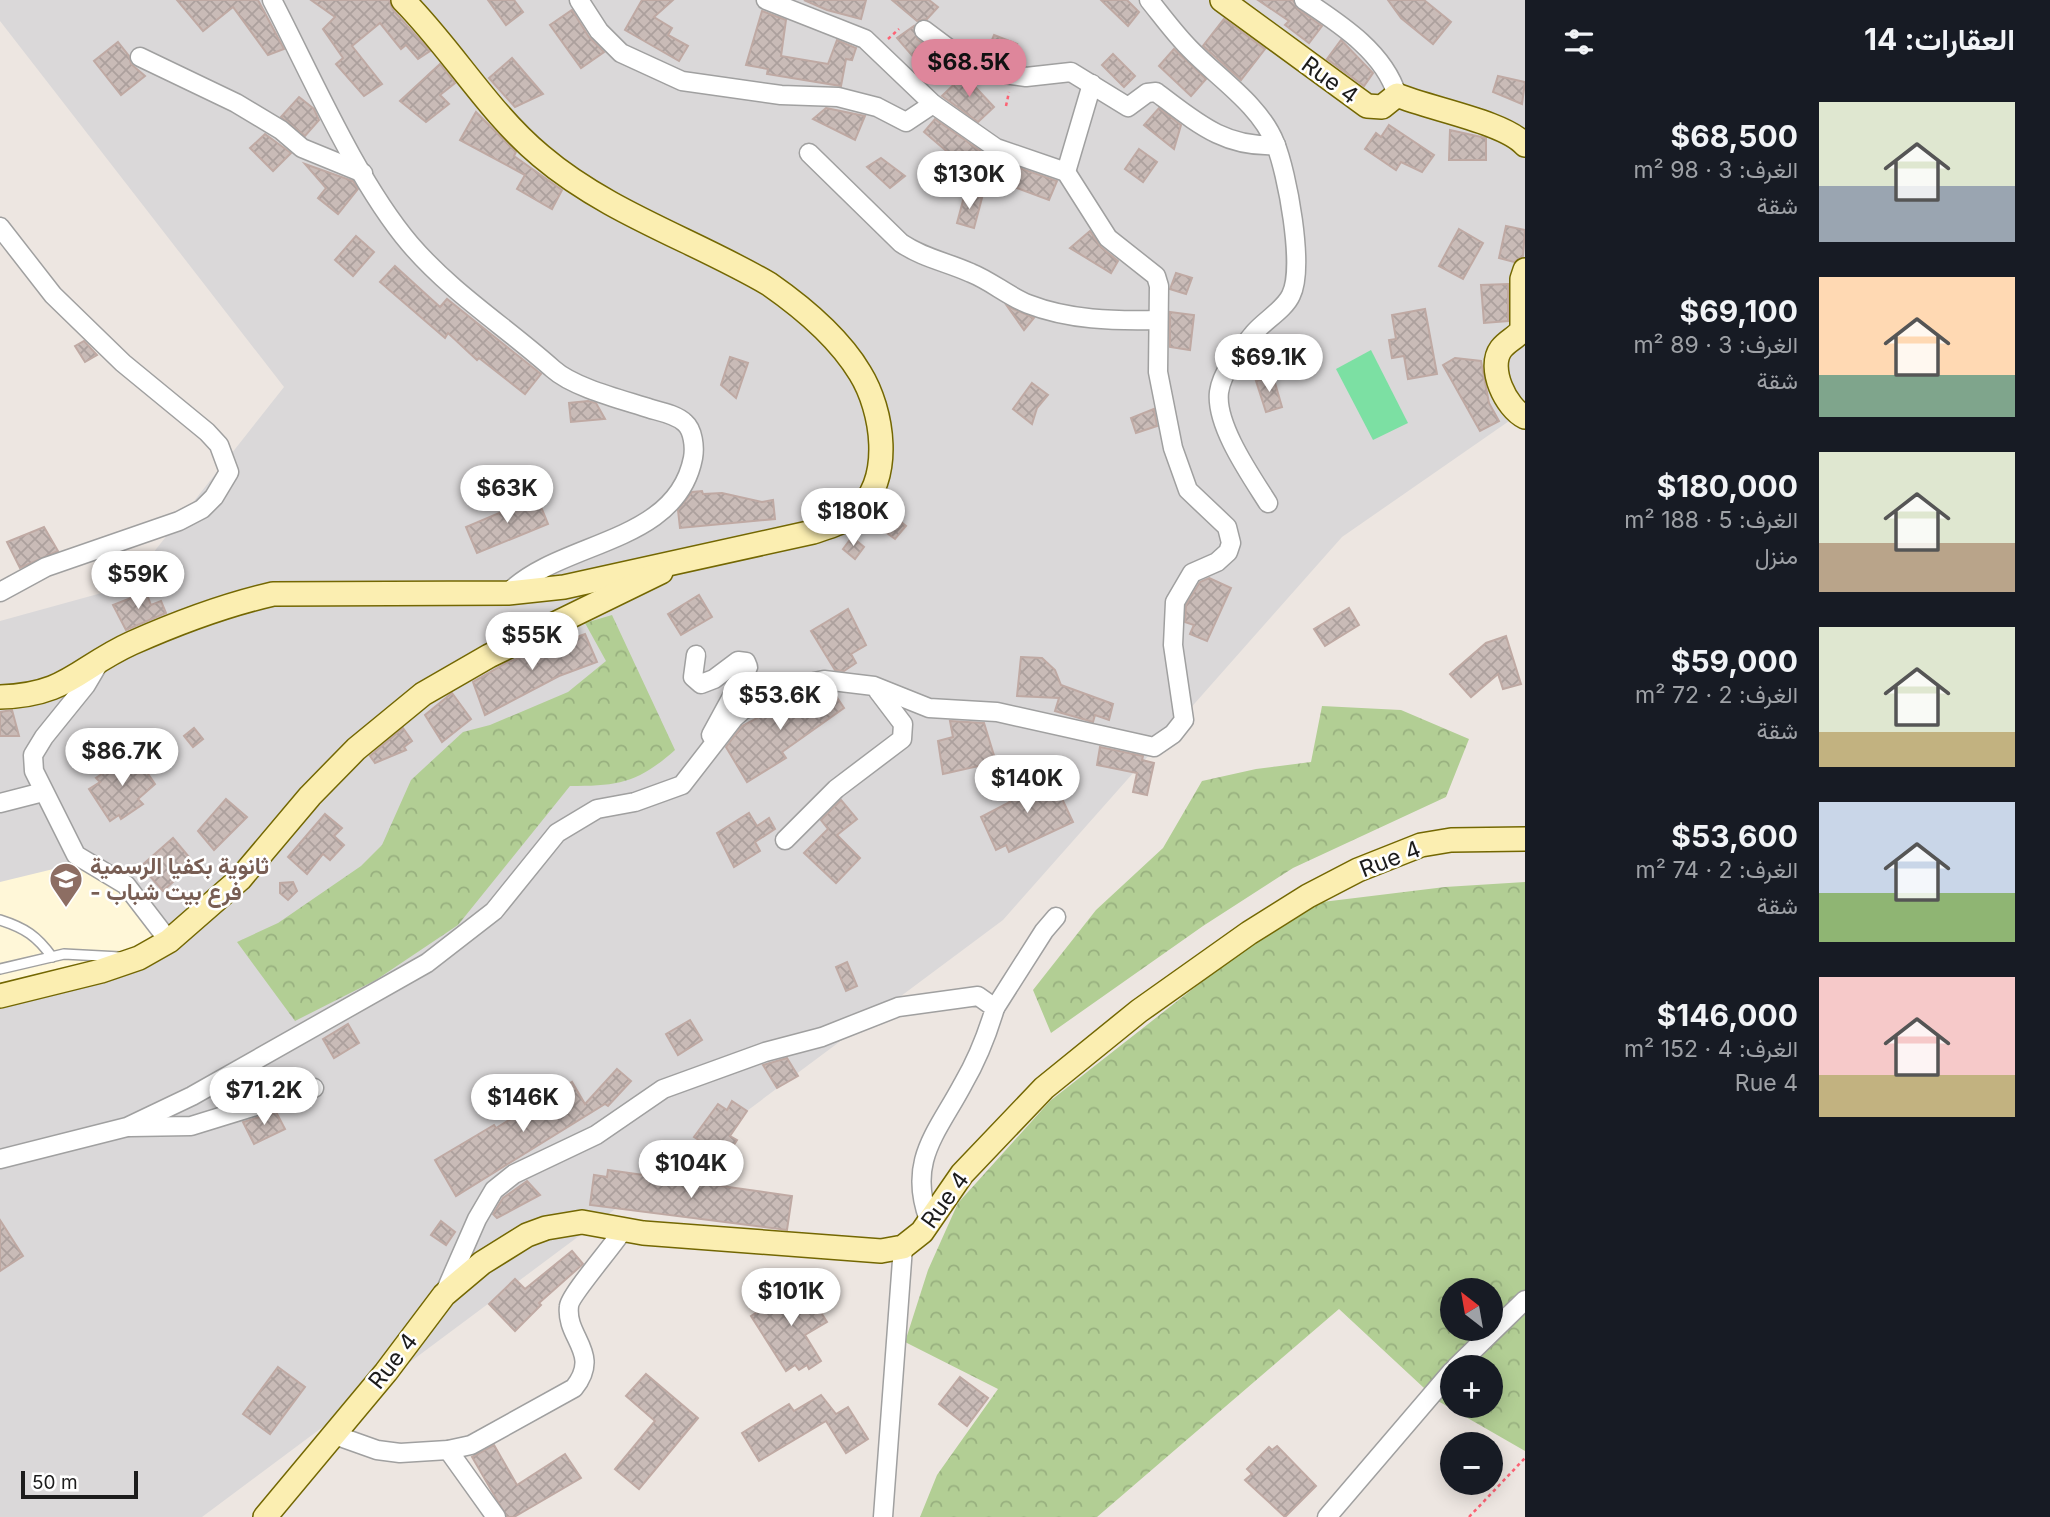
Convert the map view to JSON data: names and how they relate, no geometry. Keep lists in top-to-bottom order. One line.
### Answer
{"streets":{"street":["Rue 4"]},"places":{"school or university":["ثانوية بكفيا الرسمية - فرع بيت شباب"]},"scale_bar":"50 m","north":"top left","page":{"heading":"العقارات: 14","price":["$68.5K","$130K","$69.1K","$63K","$180K","$59K","$55K","$53.6K","$86.7K","$140K","$71.2K","$146K","$104K","$101K"],"list":[{"name":"$68,500","note":"الغرف: 3 · 98 m² · شقة"},{"name":"$69,100","note":"الغرف: 3 · 89 m² · شقة"},{"name":"$180,000","note":"الغرف: 5 · 188 m² · منزل"},{"name":"$59,000","note":"الغرف: 2 · 72 m² · شقة"},{"name":"$53,600","note":"الغرف: 2 · 74 m² · شقة"},{"name":"$146,000","note":"الغرف: 4 · 152 m² · Rue 4"}],"map_buttons":["+","−"],"scale":"50 m"}}
